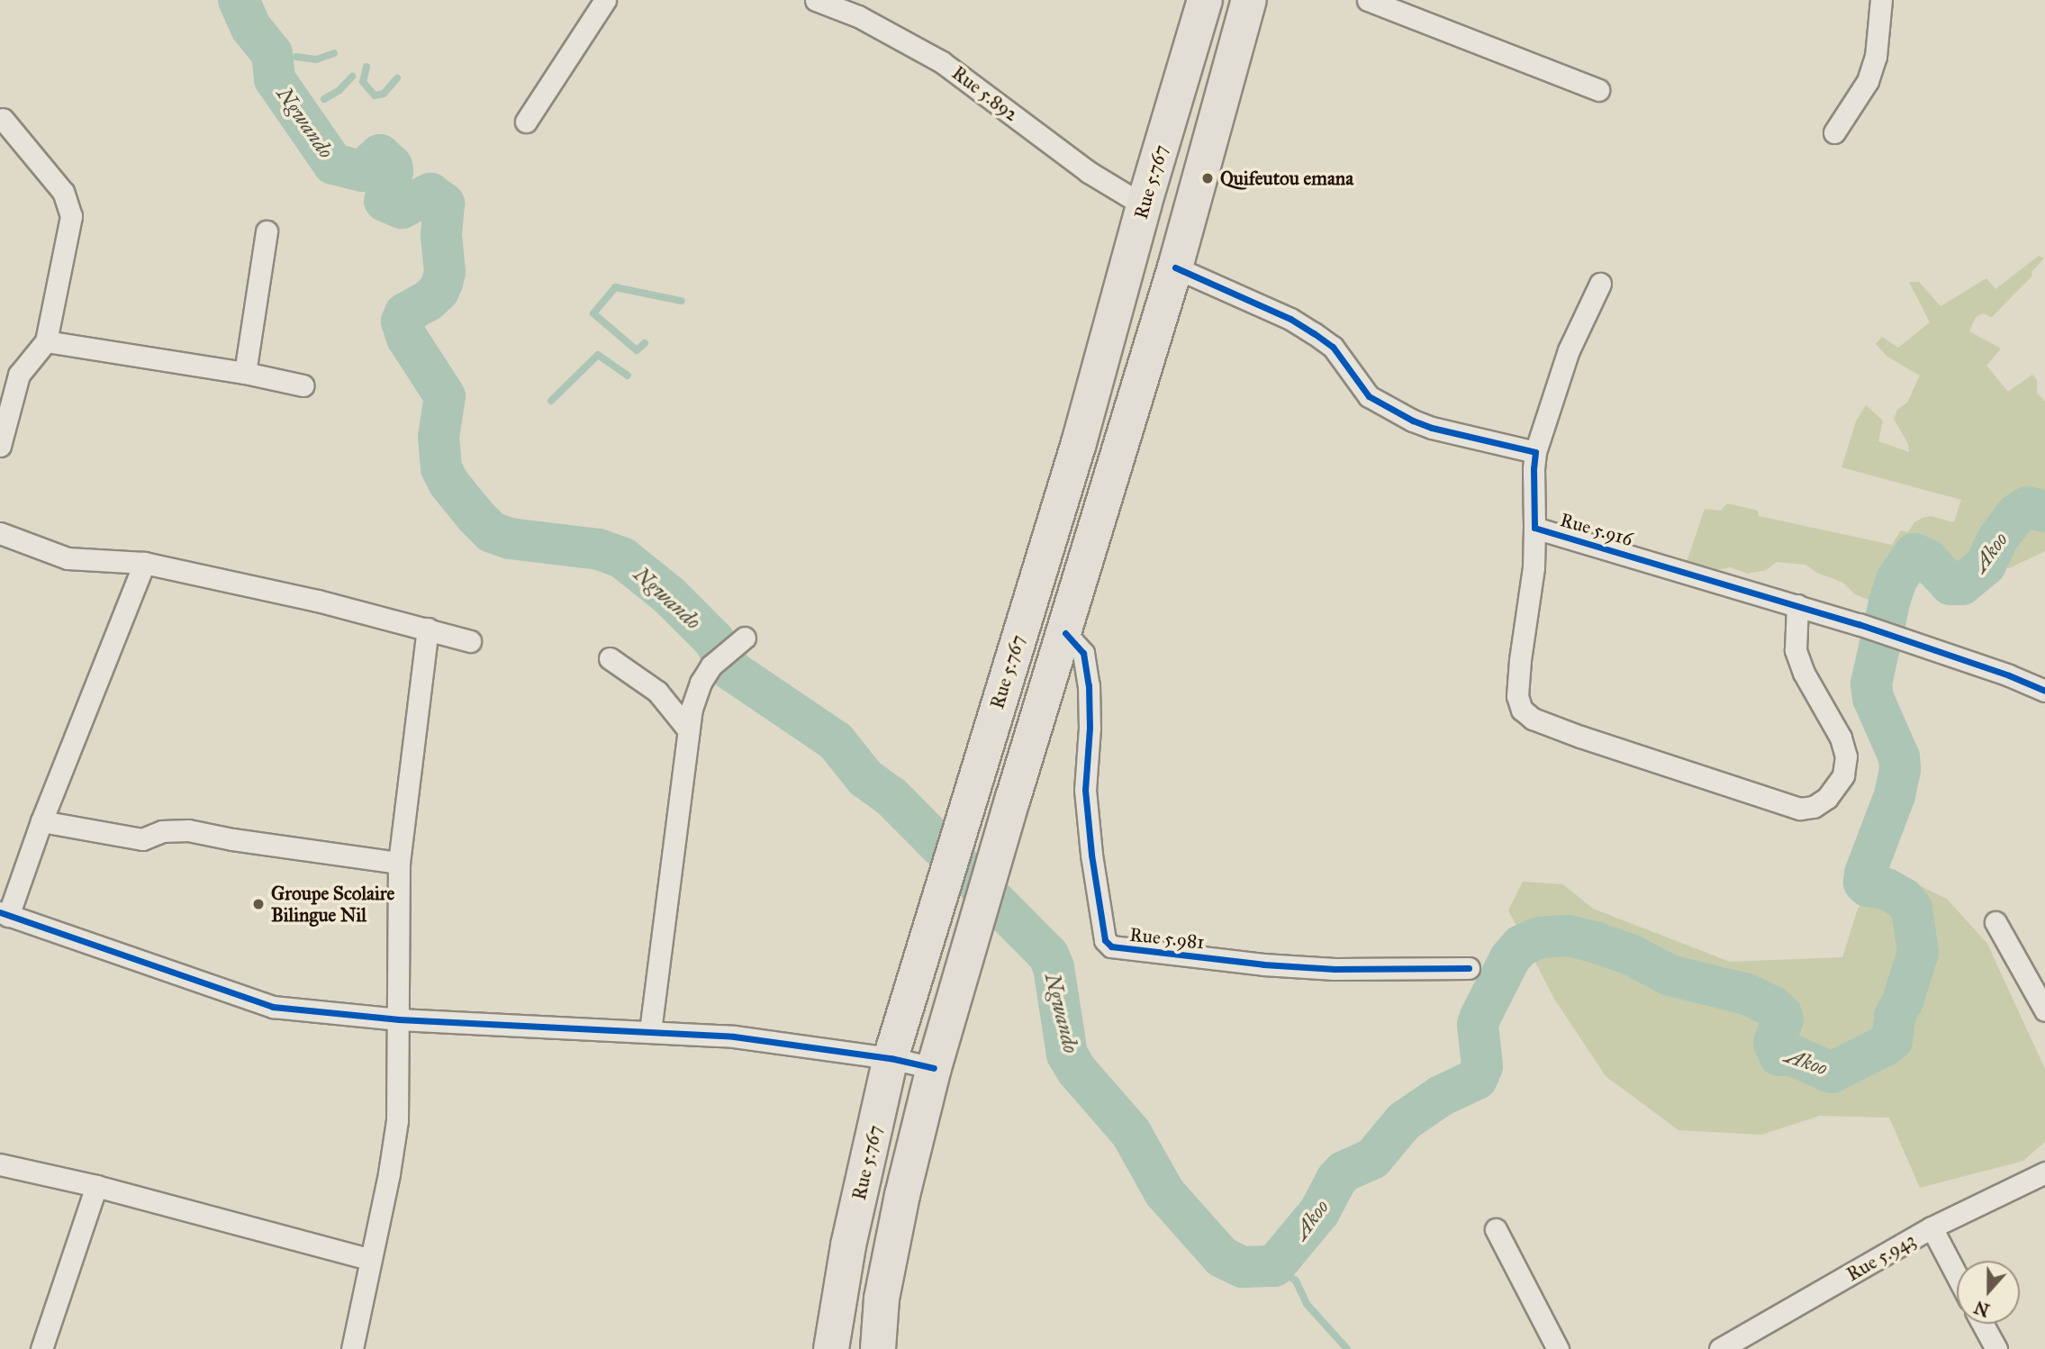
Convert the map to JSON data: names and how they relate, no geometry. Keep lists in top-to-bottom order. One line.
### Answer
{"streets":{"highway":["Rue 5.767"],"street":["Rue 5.892","Rue 5.916","Rue 5.981","Rue 5.943"]},"crossings":[["Rue 5.892","Rue 5.767"]],"water":["Ngwando","Akoo"],"places":["Quifeutou emana","Groupe Scolaire Bilingue Nil"],"north":"bottom"}
